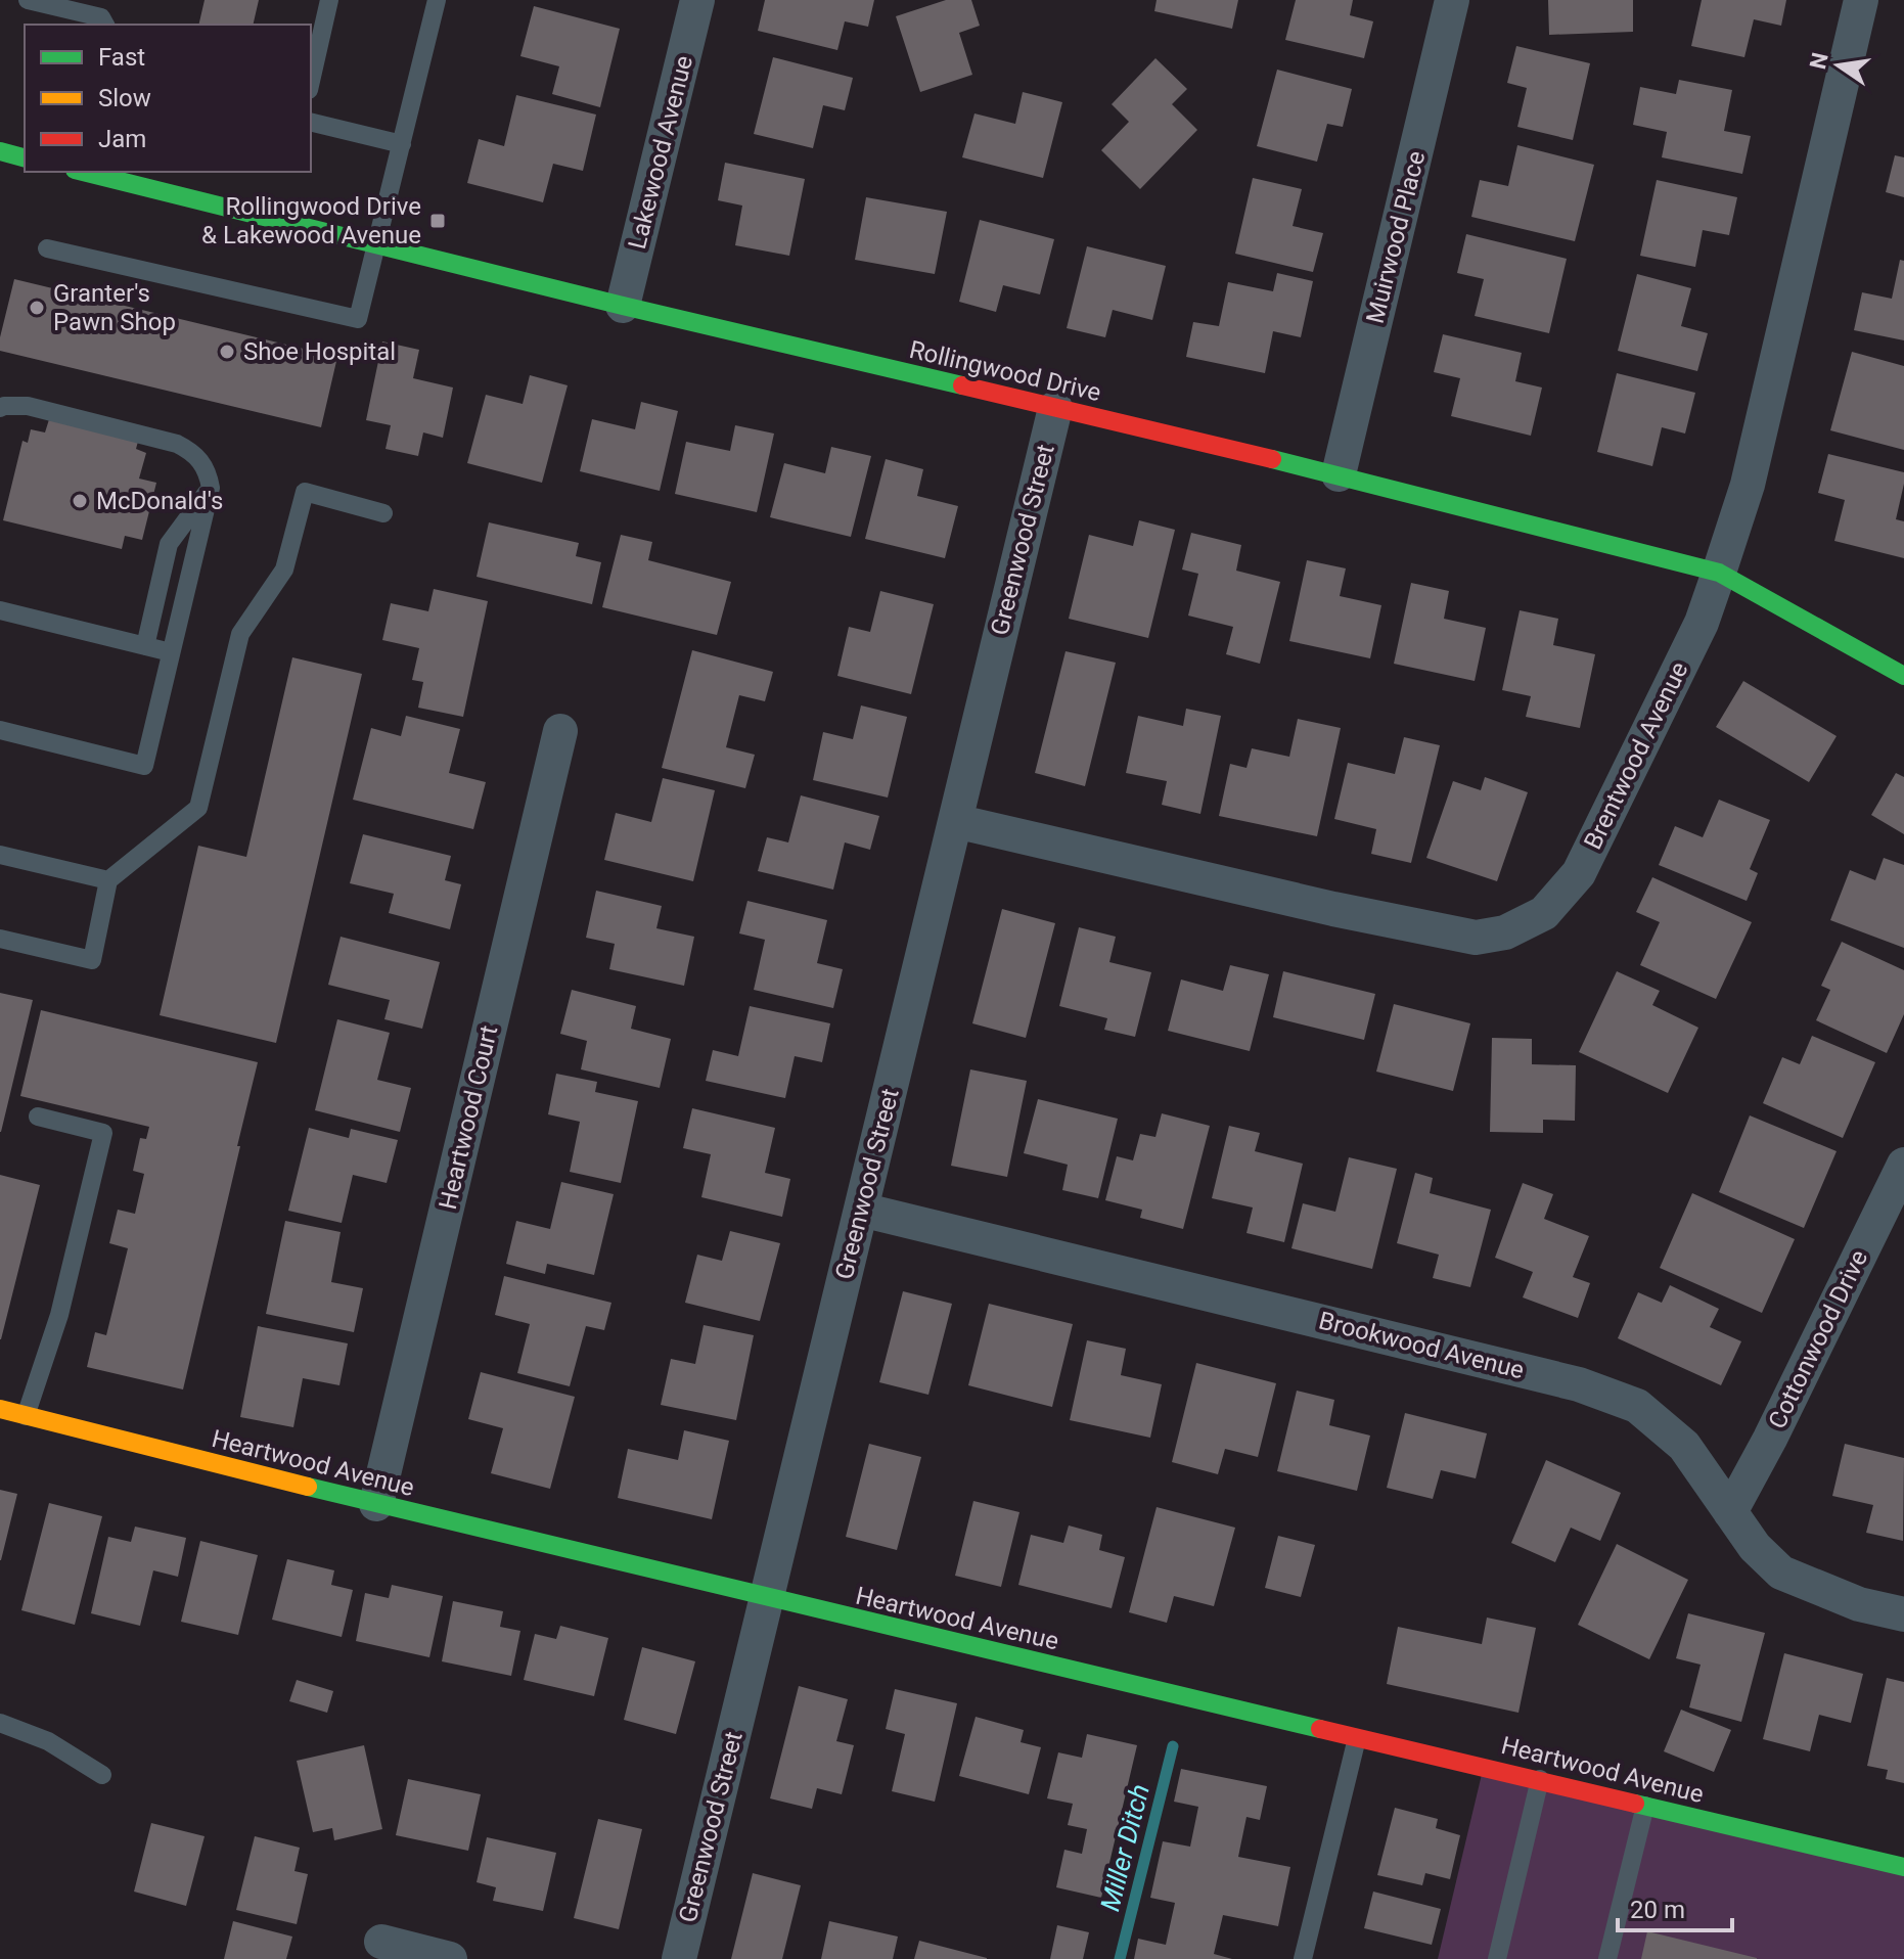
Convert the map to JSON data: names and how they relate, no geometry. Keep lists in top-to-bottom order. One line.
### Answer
{"streets":{"street":["Lakewood Avenue","Muirwood Place","Rollingwood Drive","Greenwood Street","Brentwood Avenue","Heartwood Court","Cottonwood Drive","Brookwood Avenue","Heartwood Avenue"]},"crossings":[["Lakewood Avenue","Rollingwood Drive"],["Muirwood Place","Rollingwood Drive"],["Rollingwood Drive","Greenwood Street"],["Rollingwood Drive","Brentwood Avenue"],["Greenwood Street","Brentwood Avenue"],["Greenwood Street","Brookwood Avenue"],["Greenwood Street","Heartwood Avenue"],["Heartwood Court","Heartwood Avenue"],["Cottonwood Drive","Brookwood Avenue"]],"water":["Miller Ditch"],"places":{"transit":["Rollingwood Drive & Lakewood Avenue"],"other":["Granter's Pawn Shop","Shoe Hospital","McDonald's"]},"legend":["Fast","Slow","Jam"],"scale_bar":"20 m","north":"left"}
